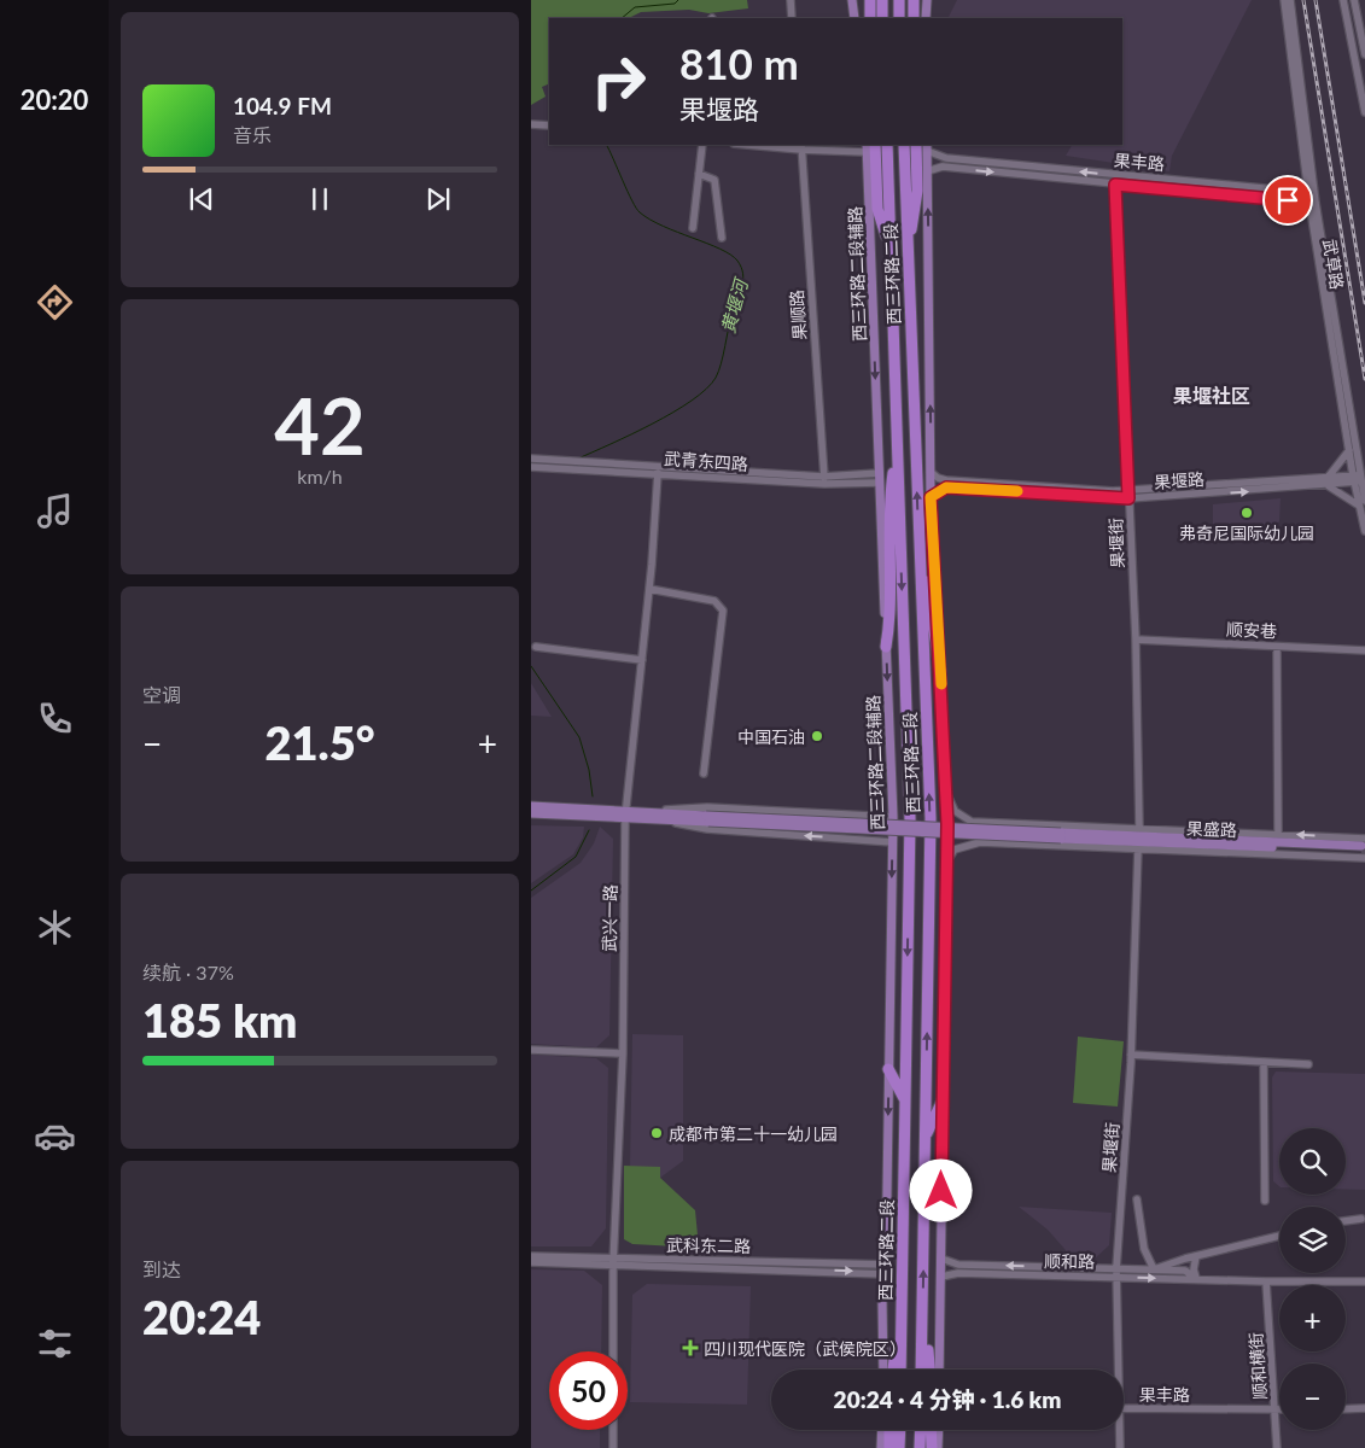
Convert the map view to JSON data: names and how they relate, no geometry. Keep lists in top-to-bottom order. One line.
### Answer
{"streets":{"highway":["西三环路二段"],"main road":["西三环路二段辅路","果盛路"],"street":["果丰路","武草路","果顺路","武青东四路","果堰路","果堰街","顺安巷","武兴一路","武科东二路","顺和路","顺和横街"]},"crossings":[["果丰路","武草路"],["果丰路","果堰街"],["果丰路","顺和横街"],["武草路","果堰路"],["西三环路二段辅路","武青东四路"],["西三环路二段辅路","武科东二路"],["果顺路","武青东四路"],["武青东四路","武兴一路"],["果堰路","果堰街"],["果堰街","顺安巷"],["果堰街","顺和路"],["武兴一路","武科东二路"],["顺和路","顺和横街"]],"districts":["果堰社区"],"water":["黄堰河"],"places":{"other":["弗奇尼国际幼儿园","中国石油","成都市第二十一幼儿园"],"health":["四川现代医院（武侯院区）"]},"page":{"tabs":"20:20","turn":["810 m","果堰路"],"song":["104.9 FM","音乐"],"tile":[["42","km/h"],"空调",["续航 · 37%","185 km"],["到达","20:24"]],"heat":["−","21.5°","+"],"map_buttons":["+","−"],"limit":"50","trip":"20:24 · 4 分钟 · 1.6 km"}}
